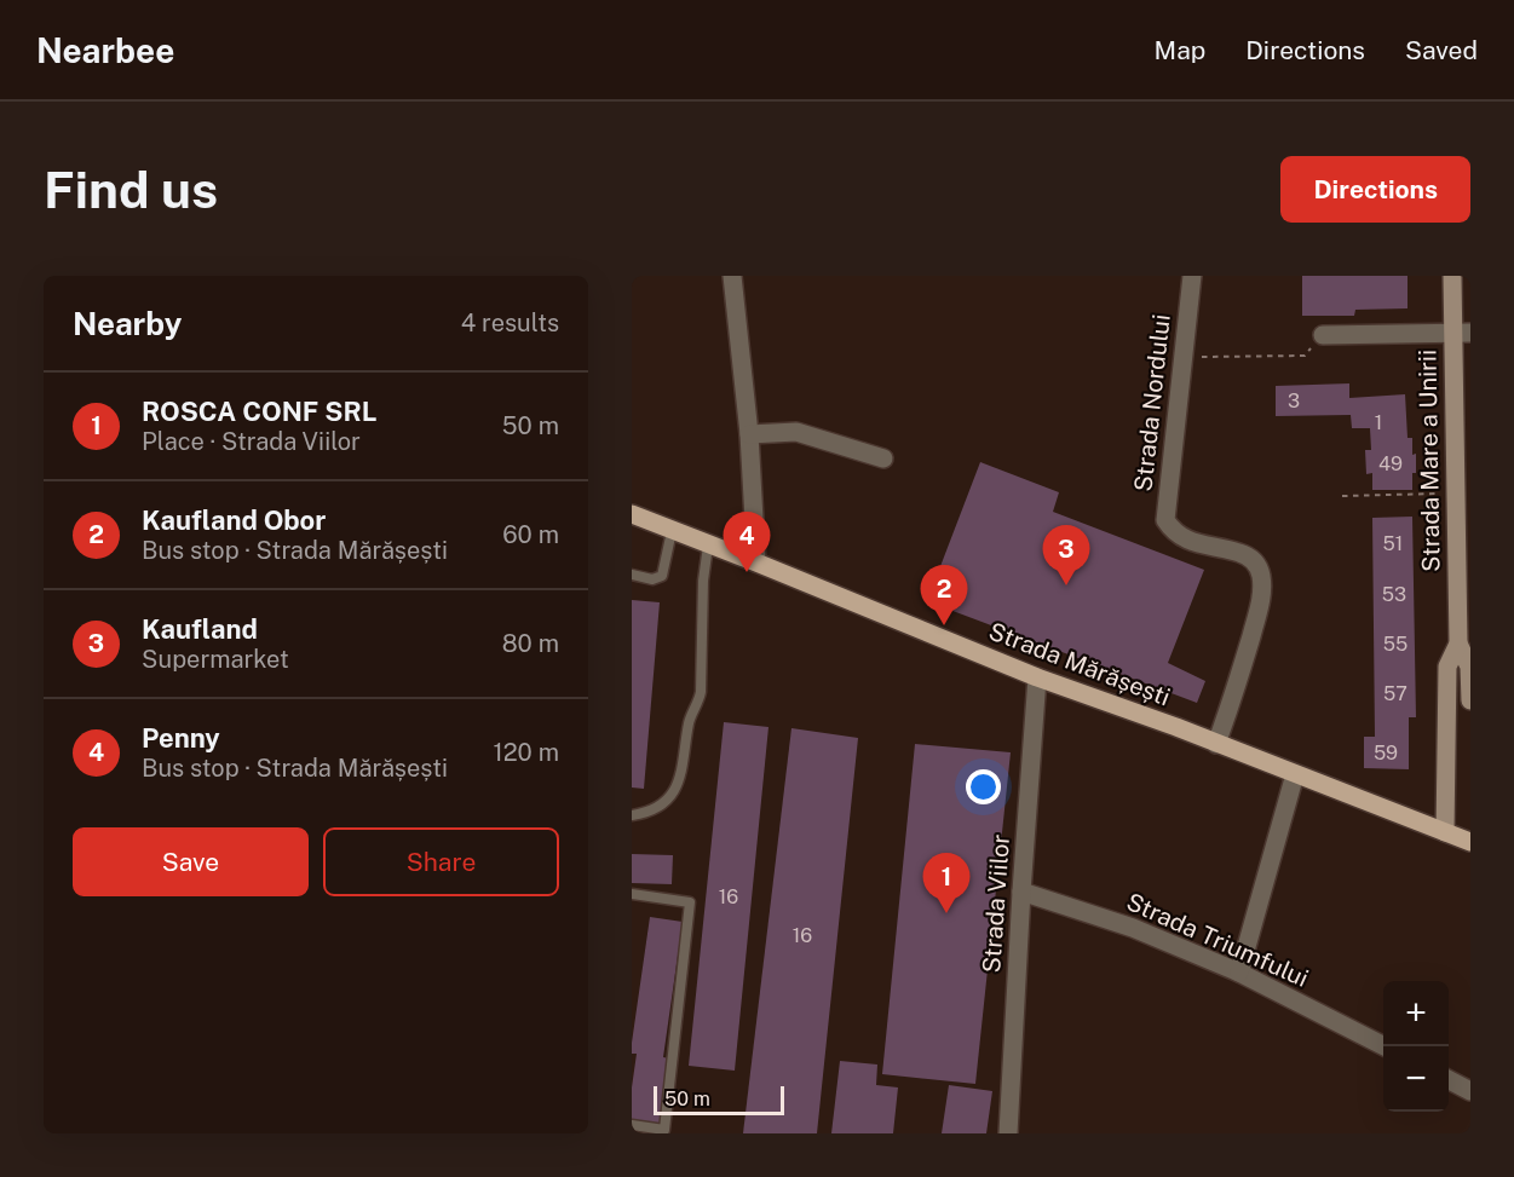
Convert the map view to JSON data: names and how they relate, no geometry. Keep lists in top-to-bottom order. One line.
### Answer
{"streets":{"main road":["Strada Mare a Unirii","Strada Mărășești"],"street":["Strada Nordului","Strada Viilor","Strada Triumfului"]},"crossings":[["Strada Nordului","Strada Mărășești"],["Strada Mare a Unirii","Strada Mărășești"],["Strada Mărășești","Strada Viilor"],["Strada Viilor","Strada Triumfului"]],"house_numbers":["3","1","49","51","53","55","57","59","16","16"],"scale_bar":"50 m","page":{"header":"Nearbee","nav":["Map","Directions","Saved"],"buttons":["Directions",["Save","Share"]],"title":"Find us","heading":["Nearby","4 results"],"list":[{"mark":"1","name":"ROSCA CONF SRL","note":"Place · Strada Viilor","value":"50 m"},{"mark":"2","name":"Kaufland Obor","note":"Bus stop · Strada Mărășești","value":"60 m"},{"mark":"3","name":"Kaufland","note":"Supermarket","value":"80 m"},{"mark":"4","name":"Penny","note":"Bus stop · Strada Mărășești","value":"120 m"}],"pins":["4","3","2","1"],"map_buttons":["+","−"],"scale":"50 m"}}
